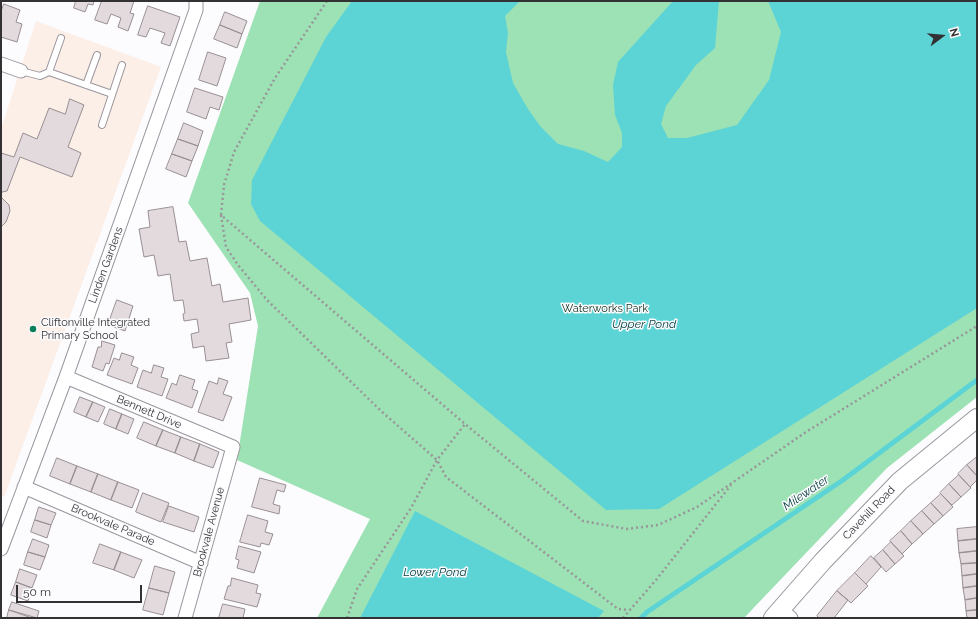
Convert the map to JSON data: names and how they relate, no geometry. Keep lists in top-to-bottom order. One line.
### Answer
{"streets":{"main road":["Cavehill Road"],"street":["Linden Gardens","Bennett Drive","Brookvale Parade","Brookvale Avenue"]},"crossings":[["Linden Gardens","Bennett Drive"],["Linden Gardens","Brookvale Parade"],["Bennett Drive","Brookvale Avenue"],["Brookvale Parade","Brookvale Avenue"]],"water":["Upper Pond","Milewater","Lower Pond"],"parks":["Waterworks Park"],"places":["Cliftonville Integrated Primary School"],"scale_bar":"50 m","north":"right"}
